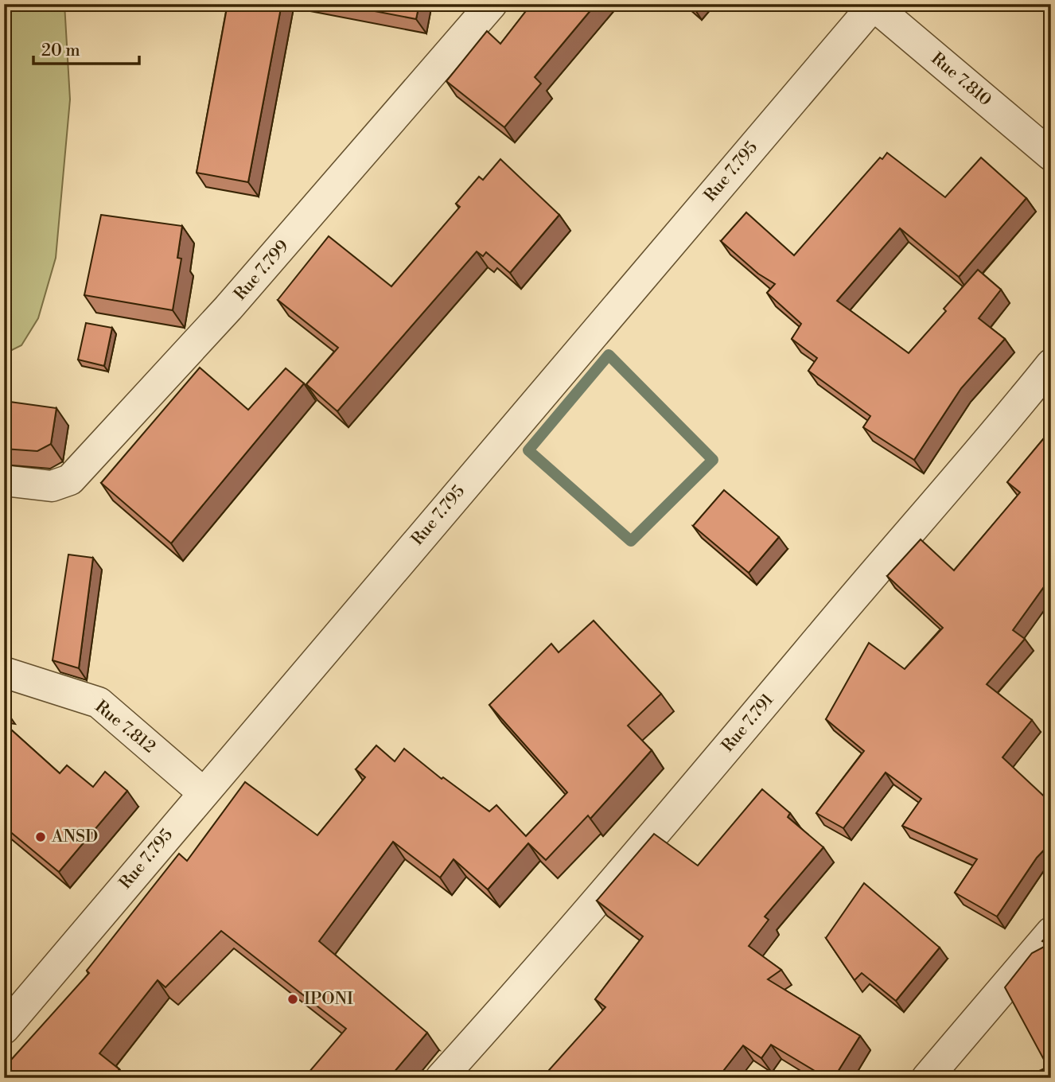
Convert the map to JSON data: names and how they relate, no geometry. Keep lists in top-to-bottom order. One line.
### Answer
{"streets":{"street":["Rue 7.810","Rue 7.795","Rue 7.799","Rue 7.791","Rue 7.812"]},"crossings":[["Rue 7.810","Rue 7.795"],["Rue 7.795","Rue 7.812"]],"places":["ANSD","IPONI"],"scale_bar":"20 m"}
